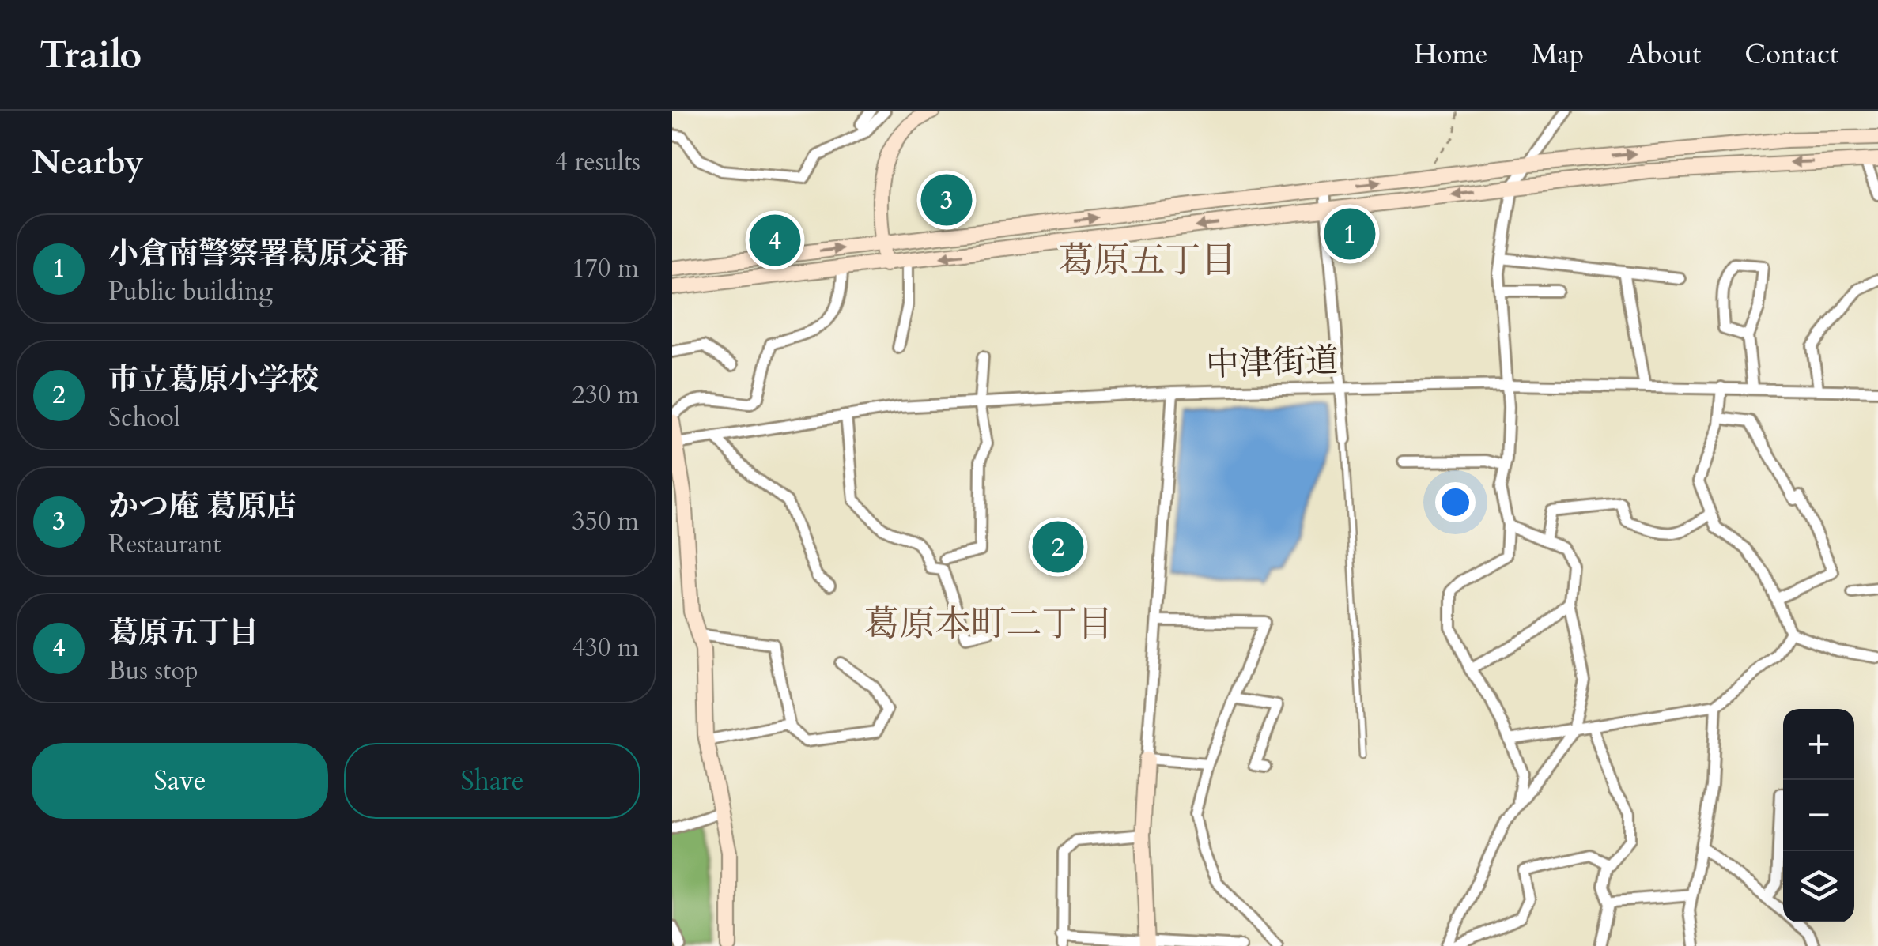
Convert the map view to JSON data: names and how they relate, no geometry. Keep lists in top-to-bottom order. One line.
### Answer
{"streets":{"street":["中津街道"]},"districts":["葛原五丁目","葛原本町二丁目"],"page":{"header":"Trailo","nav":["Home","Map","About","Contact"],"heading":["Nearby","4 results"],"pins":["3","1","4","2"],"list":[{"mark":"1","name":"小倉南警察署葛原交番","note":"Public building","value":"170 m"},{"mark":"2","name":"市立葛原小学校","note":"School","value":"230 m"},{"mark":"3","name":"かつ庵 葛原店","note":"Restaurant","value":"350 m"},{"mark":"4","name":"葛原五丁目","note":"Bus stop","value":"430 m"}],"map_buttons":["+","−"],"buttons":["Save","Share"]}}
